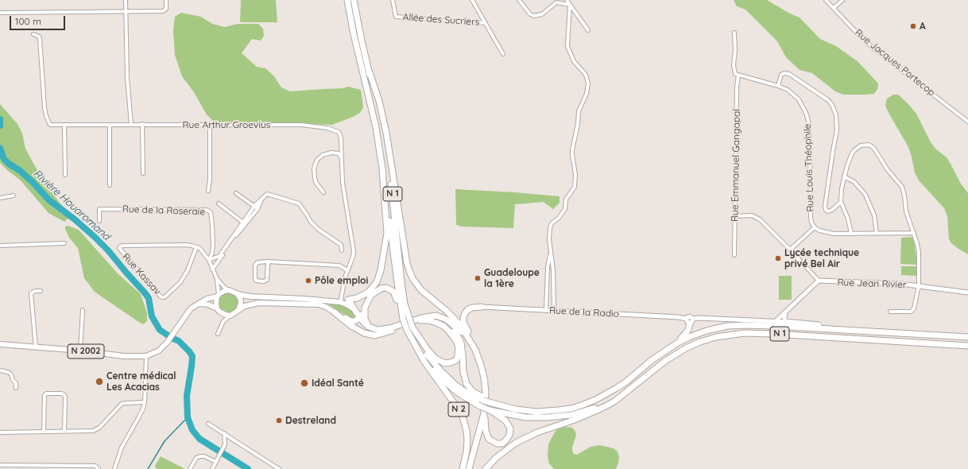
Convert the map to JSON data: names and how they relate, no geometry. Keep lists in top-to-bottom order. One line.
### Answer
{"streets":{"highway":["N 1","N 2"],"main road":["N 2002"],"street":["Allée des Sucriers","Rue Jacques Portecop","Rue Arthur Groevius","Rue Emmanuel Gangapal","Rue Louis Théophile","Rue de la Roseraie","Rue Kassav","Rue Jean Rivier","Rue de la Radio"]},"crossings":[["Rue Emmanuel Gangapal","Rue Louis Théophile"],["N 1","Rue de la Radio"],["N 1","N 2"]],"water":["Rivière Houaromand"],"places":["A","Lycée technique privé Bel Air","Guadeloupe la 1ère","Pôle emploi","Centre médical Les Acacias","Idéal Santé","Destreland"],"scale_bar":"100 m"}
